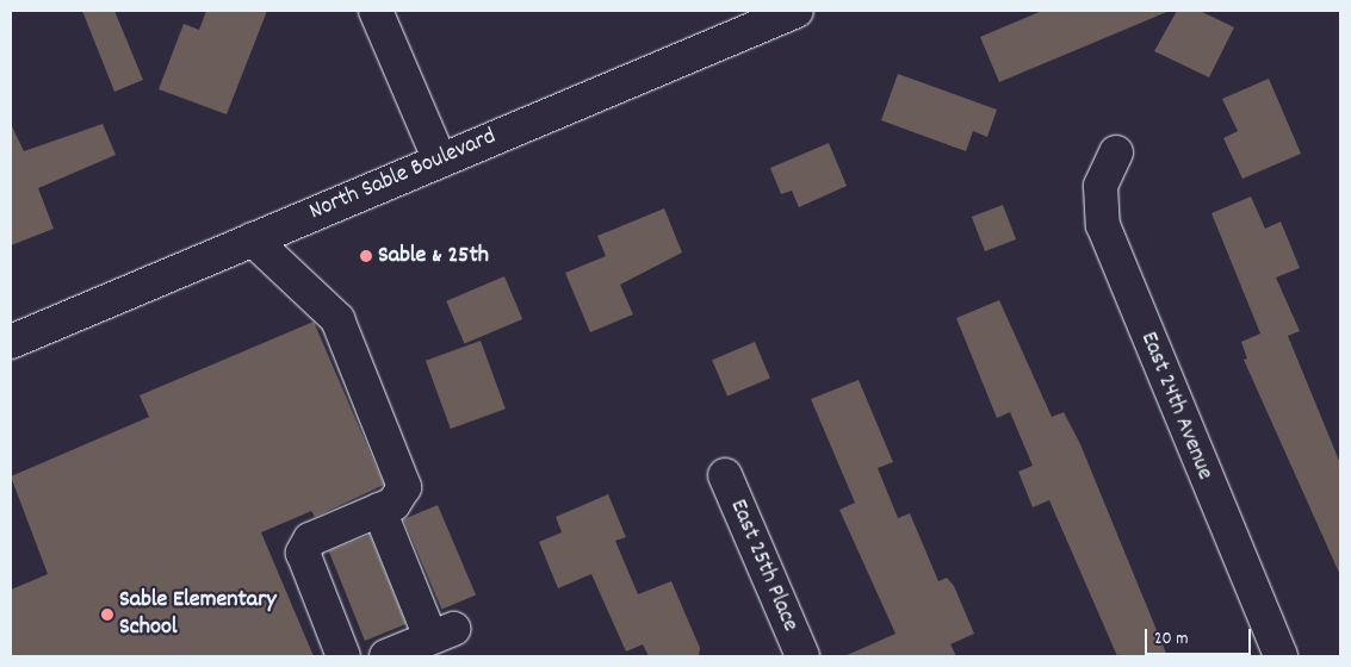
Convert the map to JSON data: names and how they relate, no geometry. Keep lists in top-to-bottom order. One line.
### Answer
{"streets":{"street":["North Sable Boulevard","East 24th Avenue","East 25th Place"]},"places":["Sable & 25th","Sable Elementary School"],"scale_bar":"20 m"}
